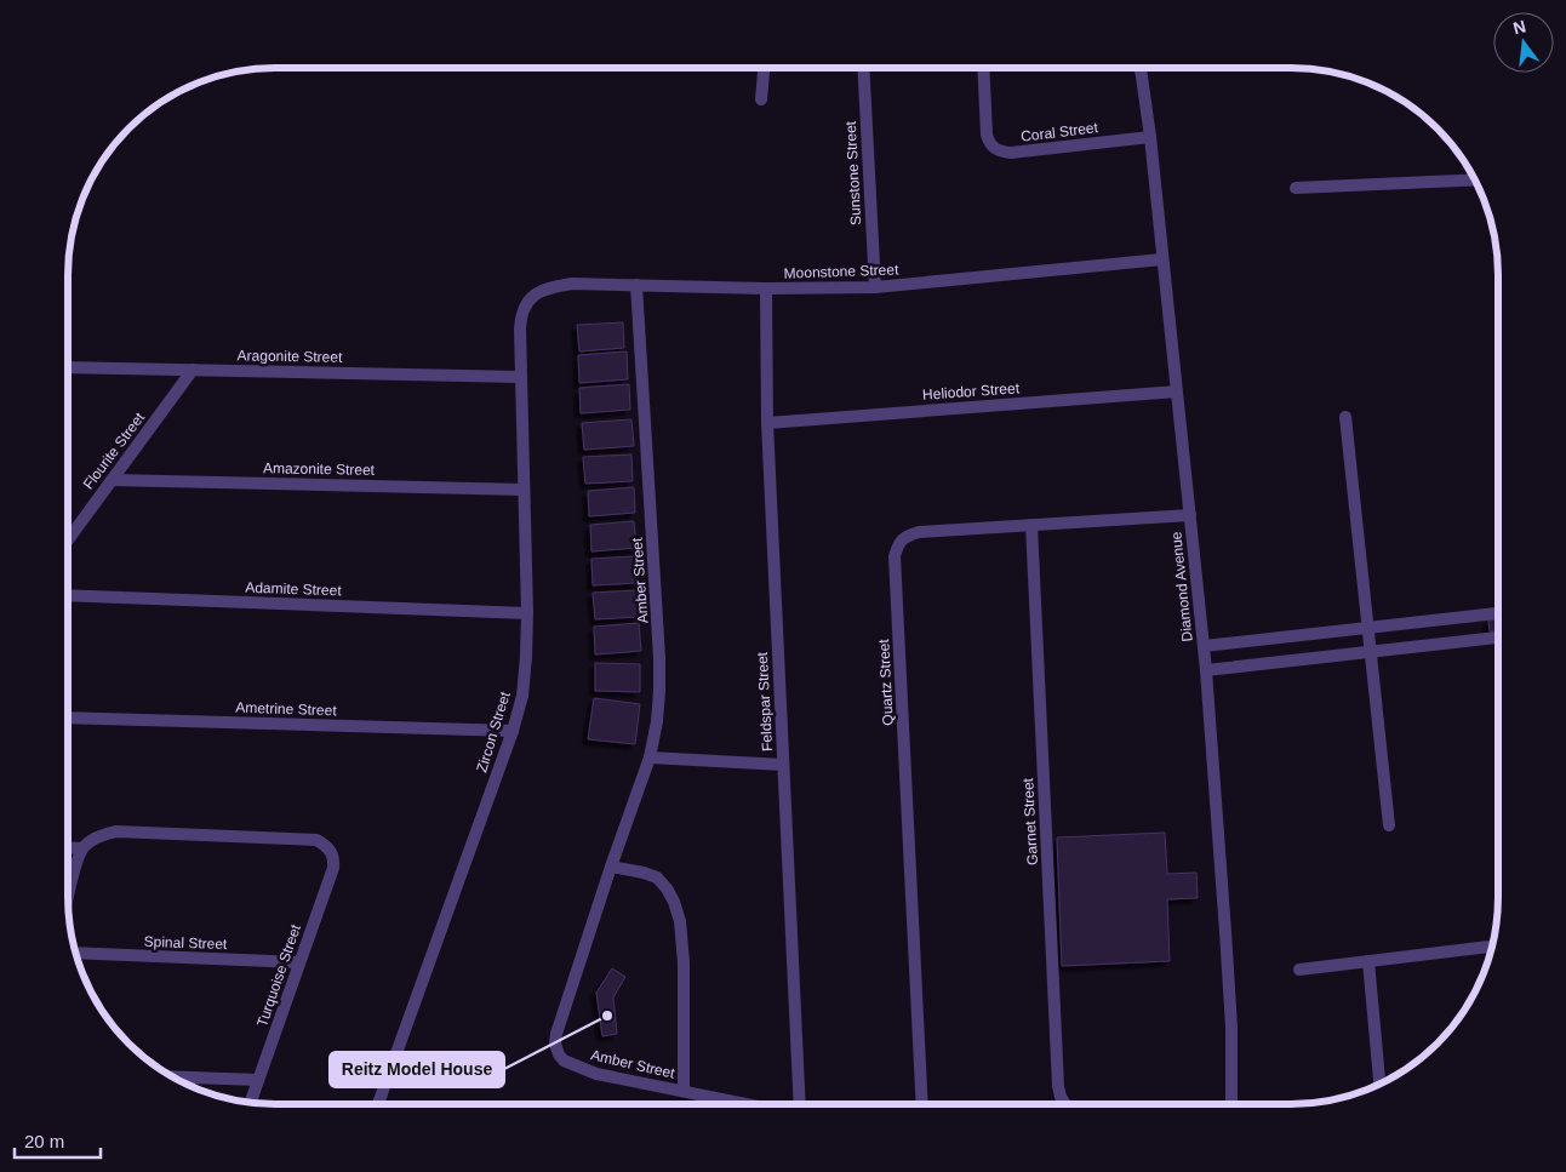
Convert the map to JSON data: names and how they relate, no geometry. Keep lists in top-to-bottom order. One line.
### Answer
{"streets":{"street":["Coral Street","Sunstone Street","Moonstone Street","Aragonite Street","Heliodor Street","Flourite Street","Amazonite Street","Amber Street","Diamond Avenue","Adamite Street","Quartz Street","Feldspar Street","Ametrine Street","Zircon Street","Garnet Street","Spinal Street","Turquoise Street"]},"crossings":[["Coral Street","Diamond Avenue"],["Sunstone Street","Moonstone Street"],["Moonstone Street","Amber Street"],["Moonstone Street","Diamond Avenue"],["Moonstone Street","Feldspar Street"],["Moonstone Street","Zircon Street"],["Aragonite Street","Flourite Street"],["Aragonite Street","Zircon Street"],["Heliodor Street","Diamond Avenue"],["Heliodor Street","Feldspar Street"],["Flourite Street","Amazonite Street"],["Amazonite Street","Zircon Street"],["Diamond Avenue","Quartz Street"],["Adamite Street","Zircon Street"],["Quartz Street","Garnet Street"],["Ametrine Street","Zircon Street"],["Spinal Street","Turquoise Street"]],"places":["Reitz Model House"],"scale_bar":"20 m","north":"top"}
